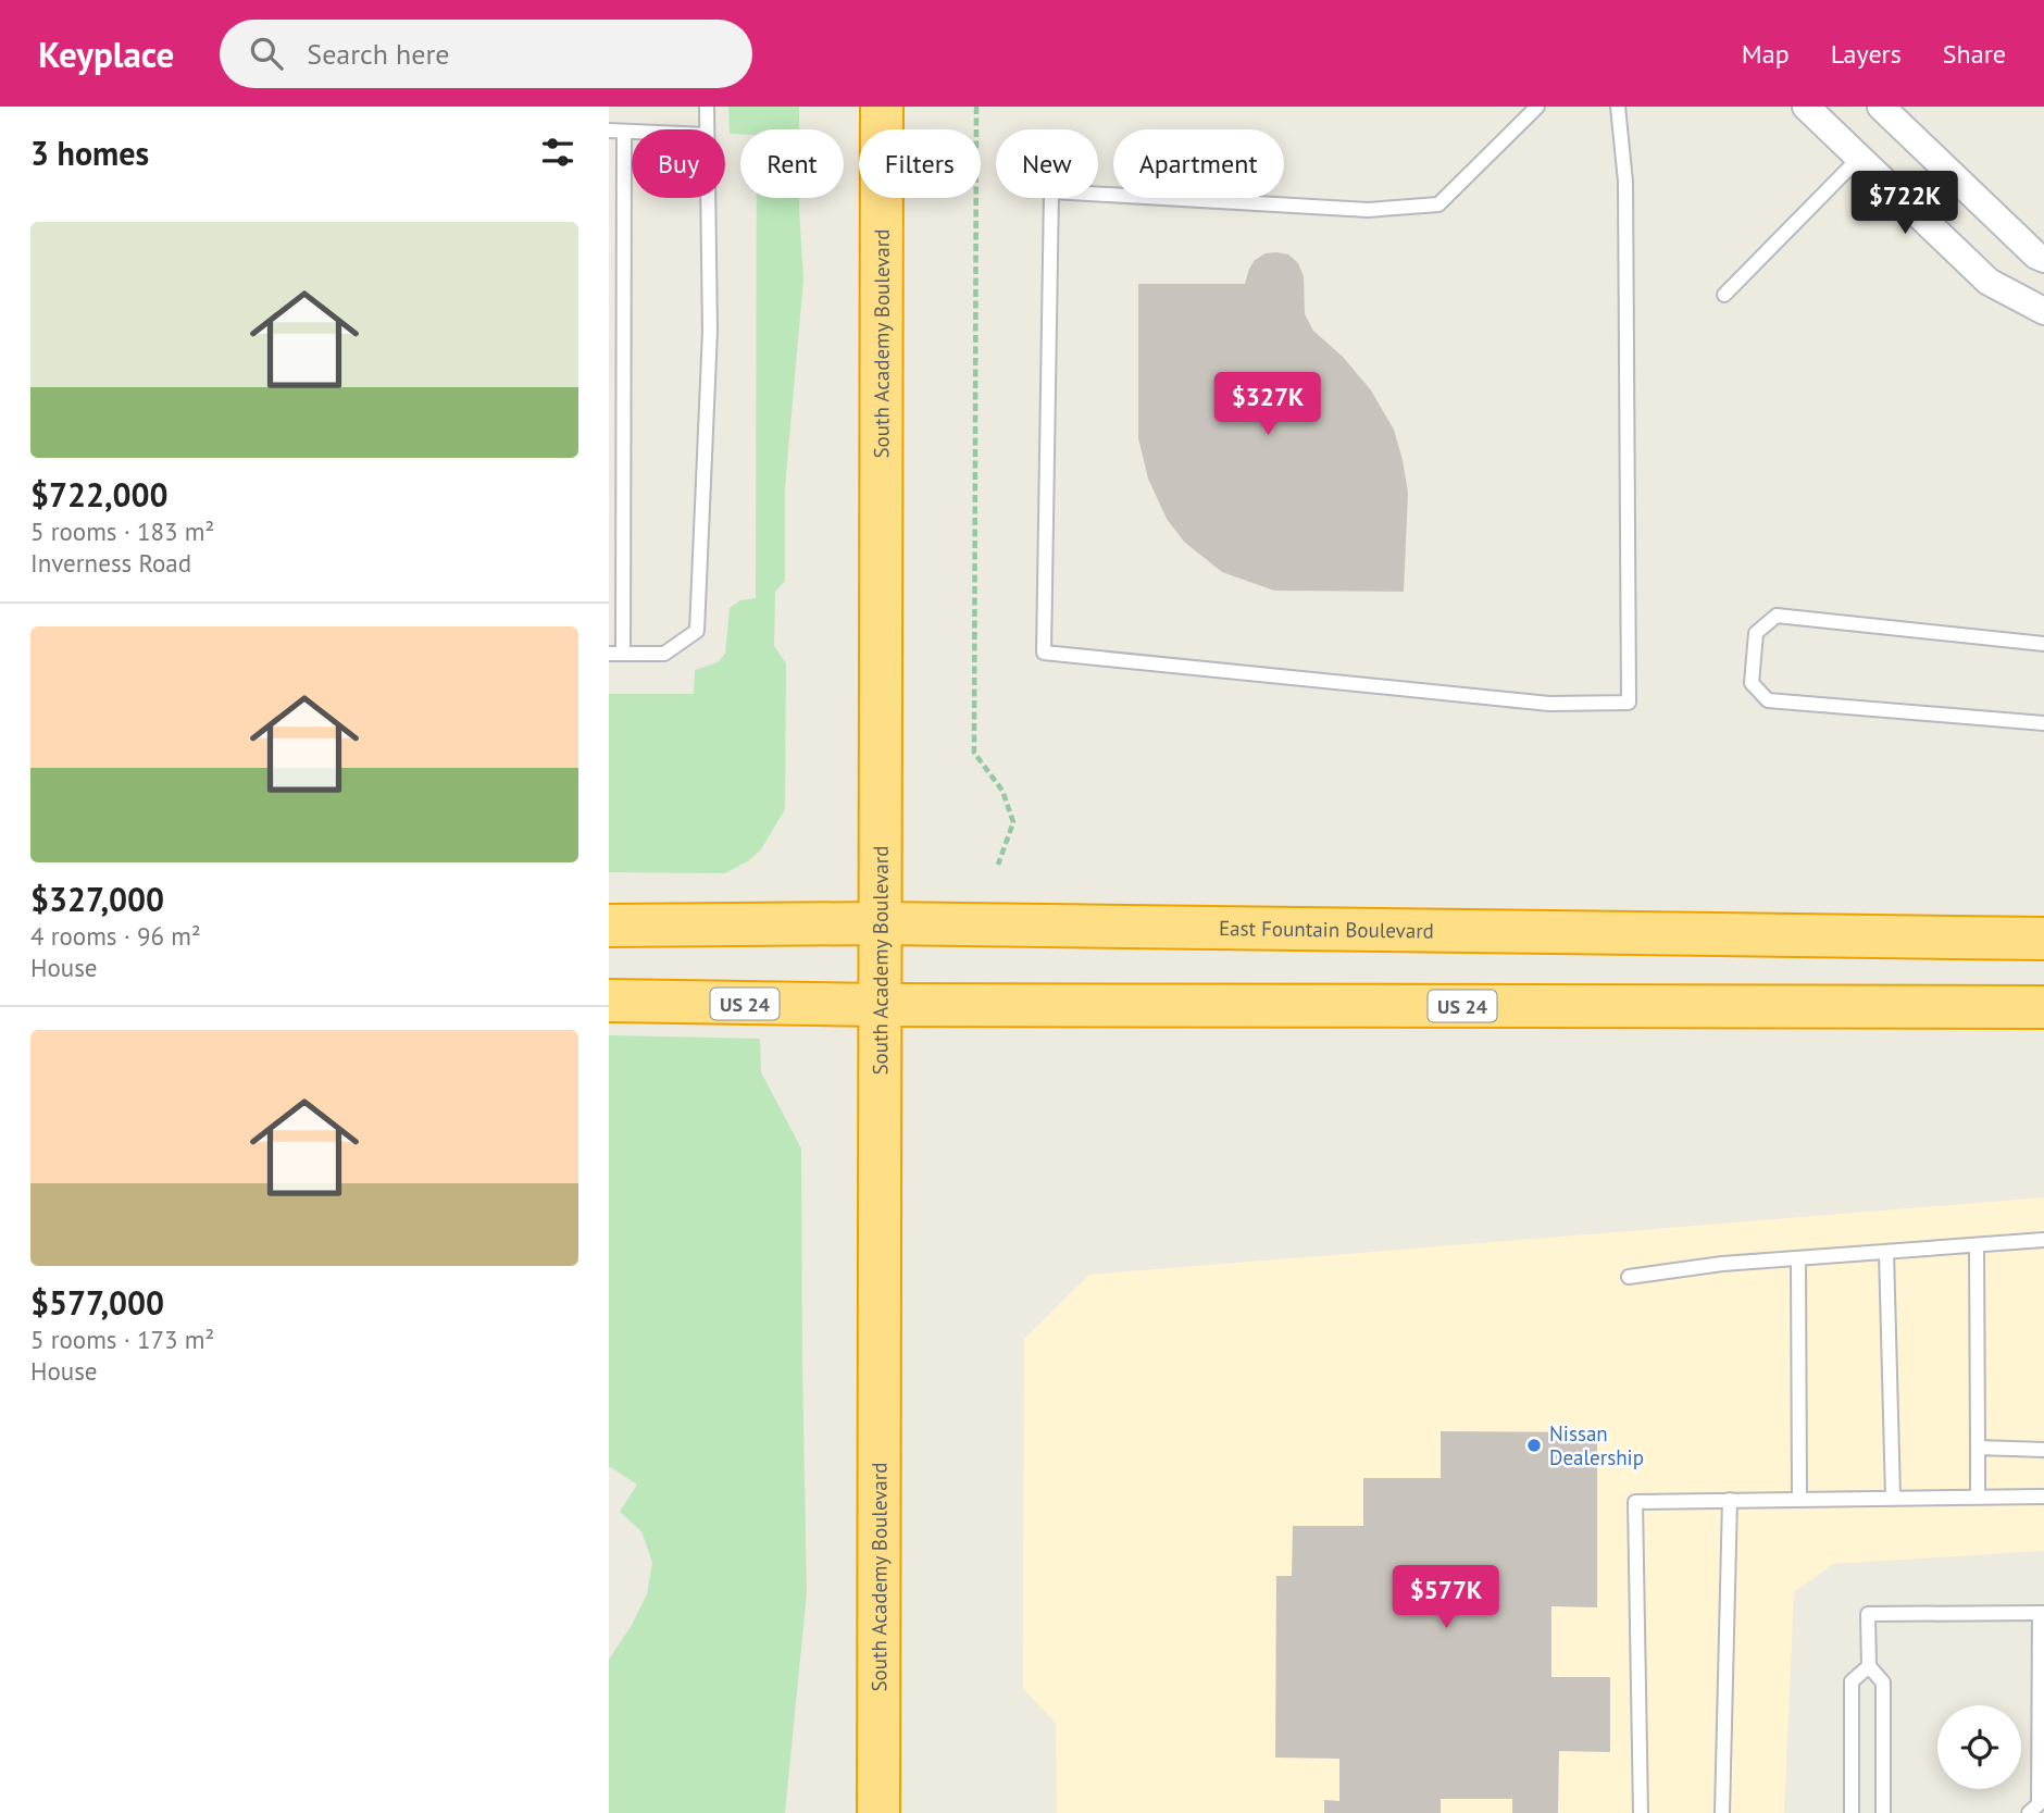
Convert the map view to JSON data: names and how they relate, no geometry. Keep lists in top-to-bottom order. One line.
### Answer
{"streets":{"highway":["South Academy Boulevard","East Fountain Boulevard","US 24"]},"crossings":[["South Academy Boulevard","East Fountain Boulevard"],["South Academy Boulevard","US 24"]],"places":["Nissan Dealership"],"page":{"header":"Keyplace","search":"Search here","nav":["Map","Layers","Share"],"heading":"3 homes","chip":["Buy","Rent","Filters","New","Apartment"],"price":["$722K","$327K","$577K"],"list":[{"name":"$722,000","note":"5 rooms · 183 m² · Inverness Road"},{"name":"$327,000","note":"4 rooms · 96 m² · House"},{"name":"$577,000","note":"5 rooms · 173 m² · House"}]}}
